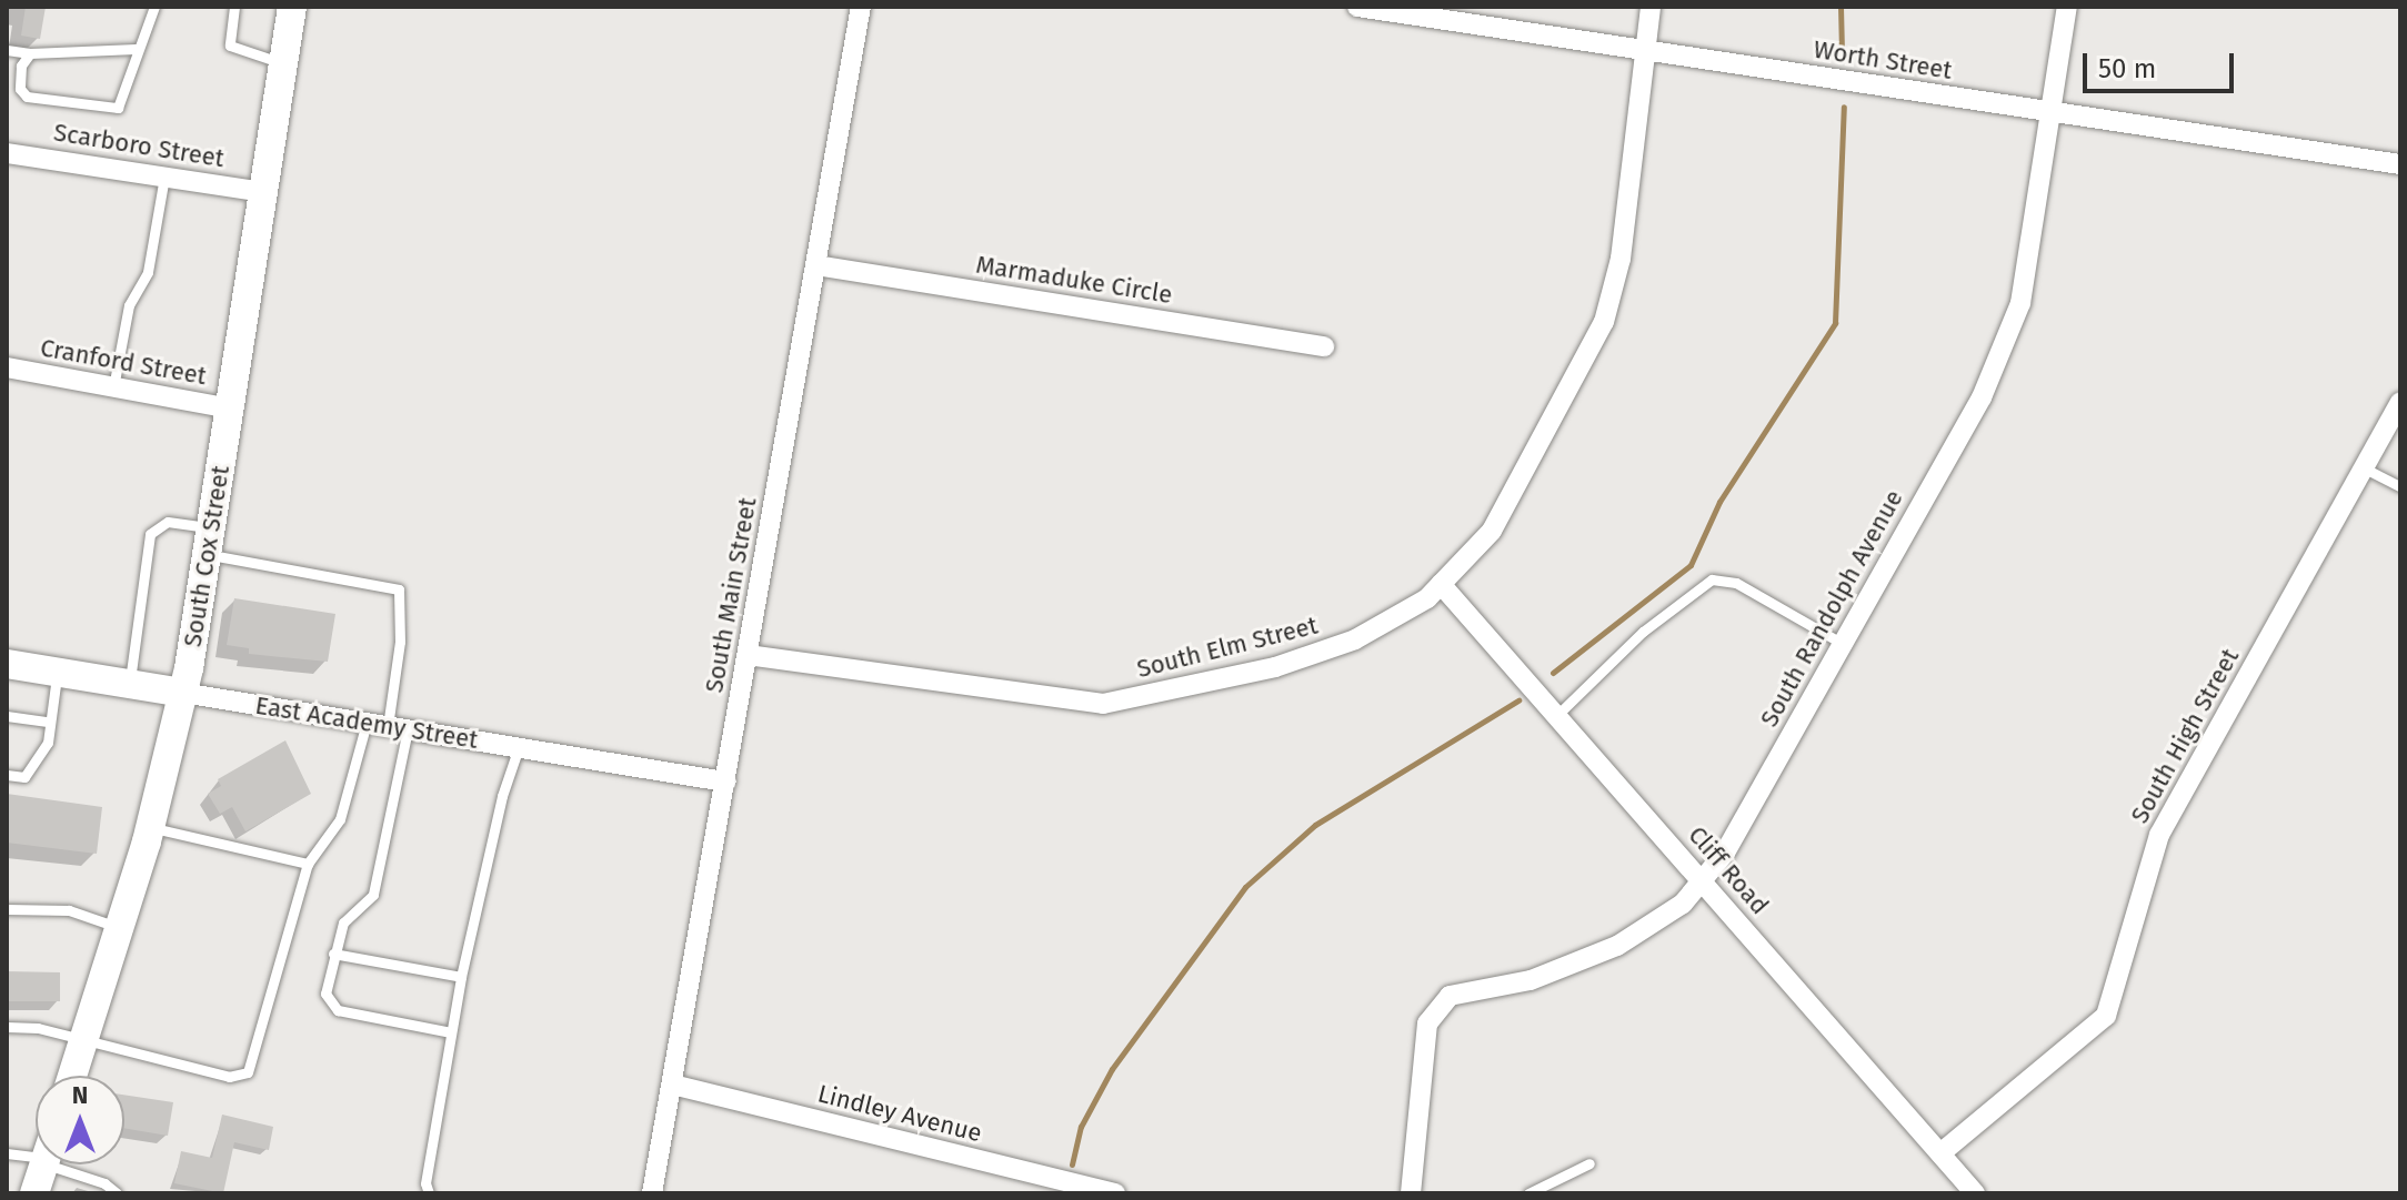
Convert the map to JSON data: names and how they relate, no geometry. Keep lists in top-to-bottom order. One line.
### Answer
{"streets":{"main road":["South Cox Street","East Academy Street"],"street":["Worth Street","Scarboro Street","Marmaduke Circle","Cranford Street","South Main Street","South Randolph Avenue","South Elm Street","South High Street","Cliff Road","Lindley Avenue"]},"crossings":[["Worth Street","South Randolph Avenue"],["Worth Street","South Elm Street"],["Scarboro Street","South Cox Street"],["Marmaduke Circle","South Main Street"],["Cranford Street","South Cox Street"],["South Cox Street","East Academy Street"],["South Main Street","South Elm Street"],["South Main Street","East Academy Street"],["South Main Street","Lindley Avenue"],["South Randolph Avenue","Cliff Road"],["South Elm Street","Cliff Road"],["South High Street","Cliff Road"]],"scale_bar":"50 m","north":"top"}
